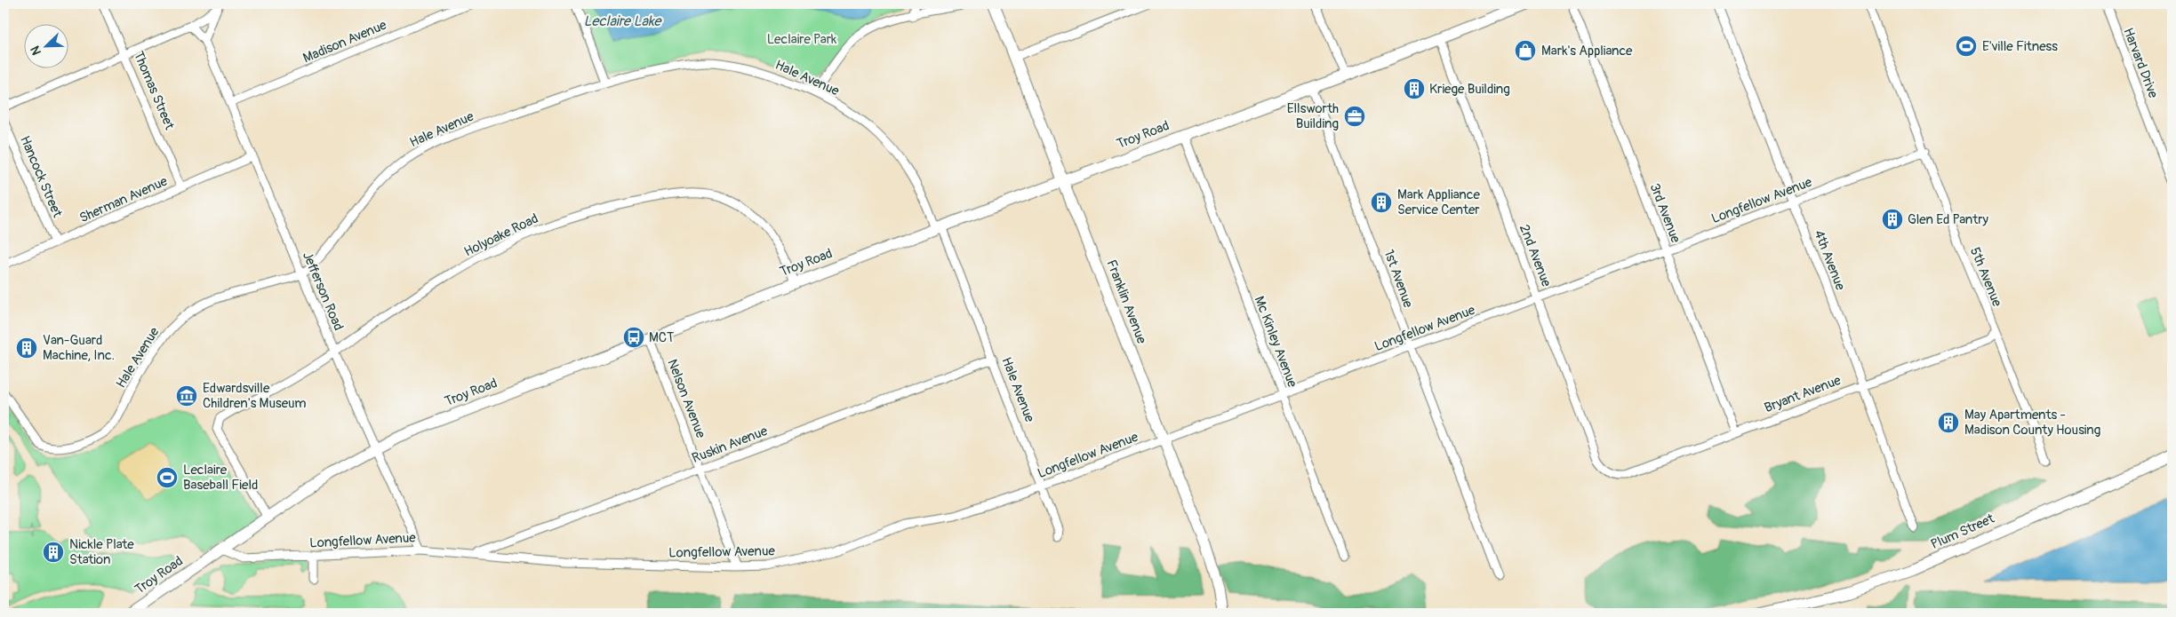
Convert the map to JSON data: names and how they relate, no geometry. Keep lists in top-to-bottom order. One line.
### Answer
{"streets":{"main road":["Troy Road","Franklin Avenue","Plum Street"],"street":["Madison Avenue","Harvard Drive","Hale Avenue","Thomas Street","Hancock Street","Sherman Avenue","Longfellow Avenue","3rd Avenue","Holyoake Road","2nd Avenue","4th Avenue","5th Avenue","1st Avenue","Jefferson Road","Mc Kinley Avenue","Bryant Avenue","Nelson Avenue","Ruskin Avenue"]},"crossings":[["Madison Avenue","Jefferson Road"],["Hale Avenue","Troy Road"],["Hale Avenue","Longfellow Avenue"],["Hale Avenue","Jefferson Road"],["Hale Avenue","Ruskin Avenue"],["Thomas Street","Sherman Avenue"],["Troy Road","Longfellow Avenue"],["Troy Road","Holyoake Road"],["Troy Road","2nd Avenue"],["Troy Road","1st Avenue"],["Troy Road","Jefferson Road"],["Troy Road","Franklin Avenue"],["Troy Road","Mc Kinley Avenue"],["Troy Road","Nelson Avenue"],["Hancock Street","Sherman Avenue"],["Sherman Avenue","Jefferson Road"],["Longfellow Avenue","3rd Avenue"],["Longfellow Avenue","2nd Avenue"],["Longfellow Avenue","4th Avenue"],["Longfellow Avenue","5th Avenue"],["Longfellow Avenue","1st Avenue"],["Longfellow Avenue","Jefferson Road"],["Longfellow Avenue","Franklin Avenue"],["Longfellow Avenue","Mc Kinley Avenue"],["Longfellow Avenue","Nelson Avenue"],["Longfellow Avenue","Ruskin Avenue"],["3rd Avenue","Bryant Avenue"],["Holyoake Road","Jefferson Road"],["2nd Avenue","Bryant Avenue"],["4th Avenue","Bryant Avenue"],["5th Avenue","Bryant Avenue"],["Nelson Avenue","Ruskin Avenue"]],"water":["Leclaire Lake"],"parks":["Leclaire Park"],"places":{"sports":["E'ville Fitness","Leclaire Baseball Field"],"shop":["Mark's Appliance"],"building":["Kriege Building","Mark Appliance Service Center","Glen Ed Pantry","Van-Guard Machine, Inc.","May Apartments - Madison County Housing","Nickle Plate Station"],"office":["Ellsworth Building"],"bus stop":["MCT"],"museum":["Edwardsville Children's Museum"]},"north":"bottom left"}
